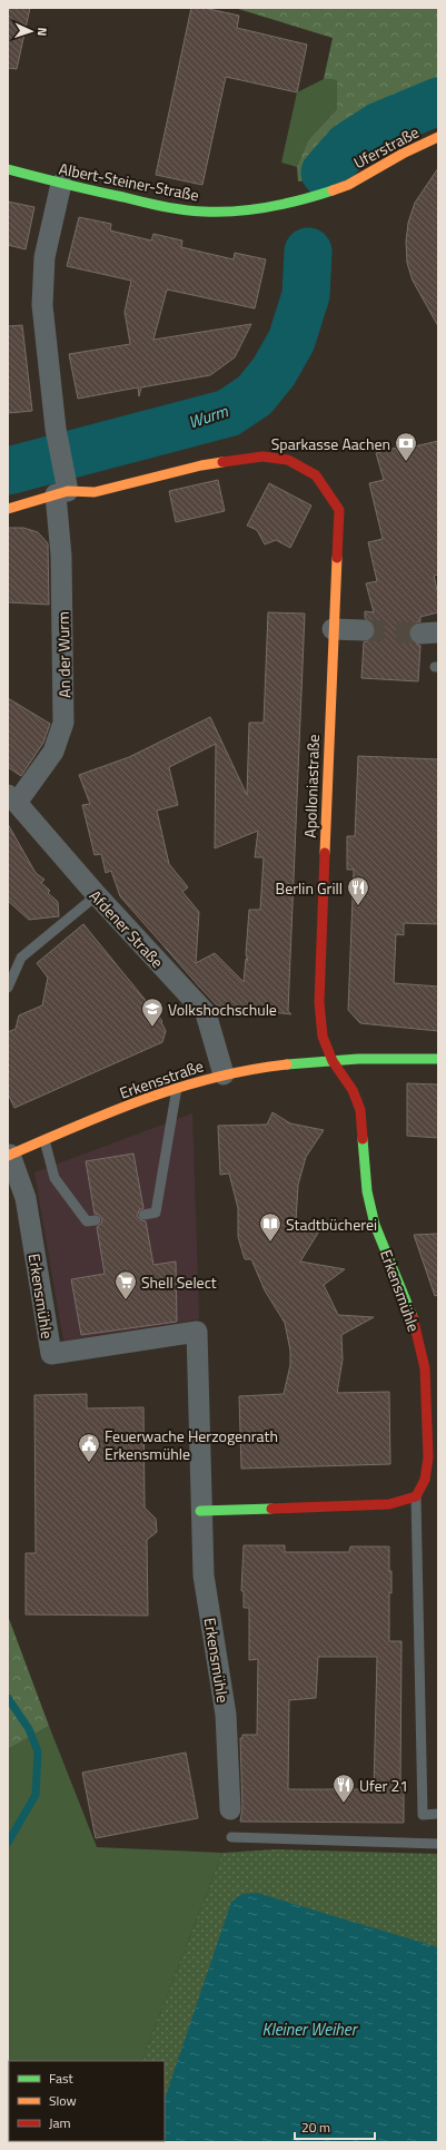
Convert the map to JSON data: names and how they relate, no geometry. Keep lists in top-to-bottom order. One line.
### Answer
{"streets":{"street":["Uferstraße","Albert-Steiner-Straße","An der Wurm","Apolloniastraße","Afdener Straße","Erkensstraße","Erkensmühle"]},"crossings":[["Uferstraße","Albert-Steiner-Straße"],["Albert-Steiner-Straße","An der Wurm"],["An der Wurm","Apolloniastraße"],["An der Wurm","Afdener Straße"],["Apolloniastraße","Erkensstraße"],["Apolloniastraße","Erkensmühle"],["Afdener Straße","Erkensstraße"],["Erkensstraße","Erkensmühle"]],"water":["Wurm","Kleiner Weiher"],"places":{"bank":["Sparkasse Aachen"],"restaurant":["Berlin Grill","Ufer 21"],"school or university":["Volkshochschule"],"library":["Stadtbücherei"],"supermarket":["Shell Select"],"public building":["Feuerwache Herzogenrath Erkensmühle"]},"legend":["Fast","Slow","Jam"],"scale_bar":"20 m","north":"right"}
